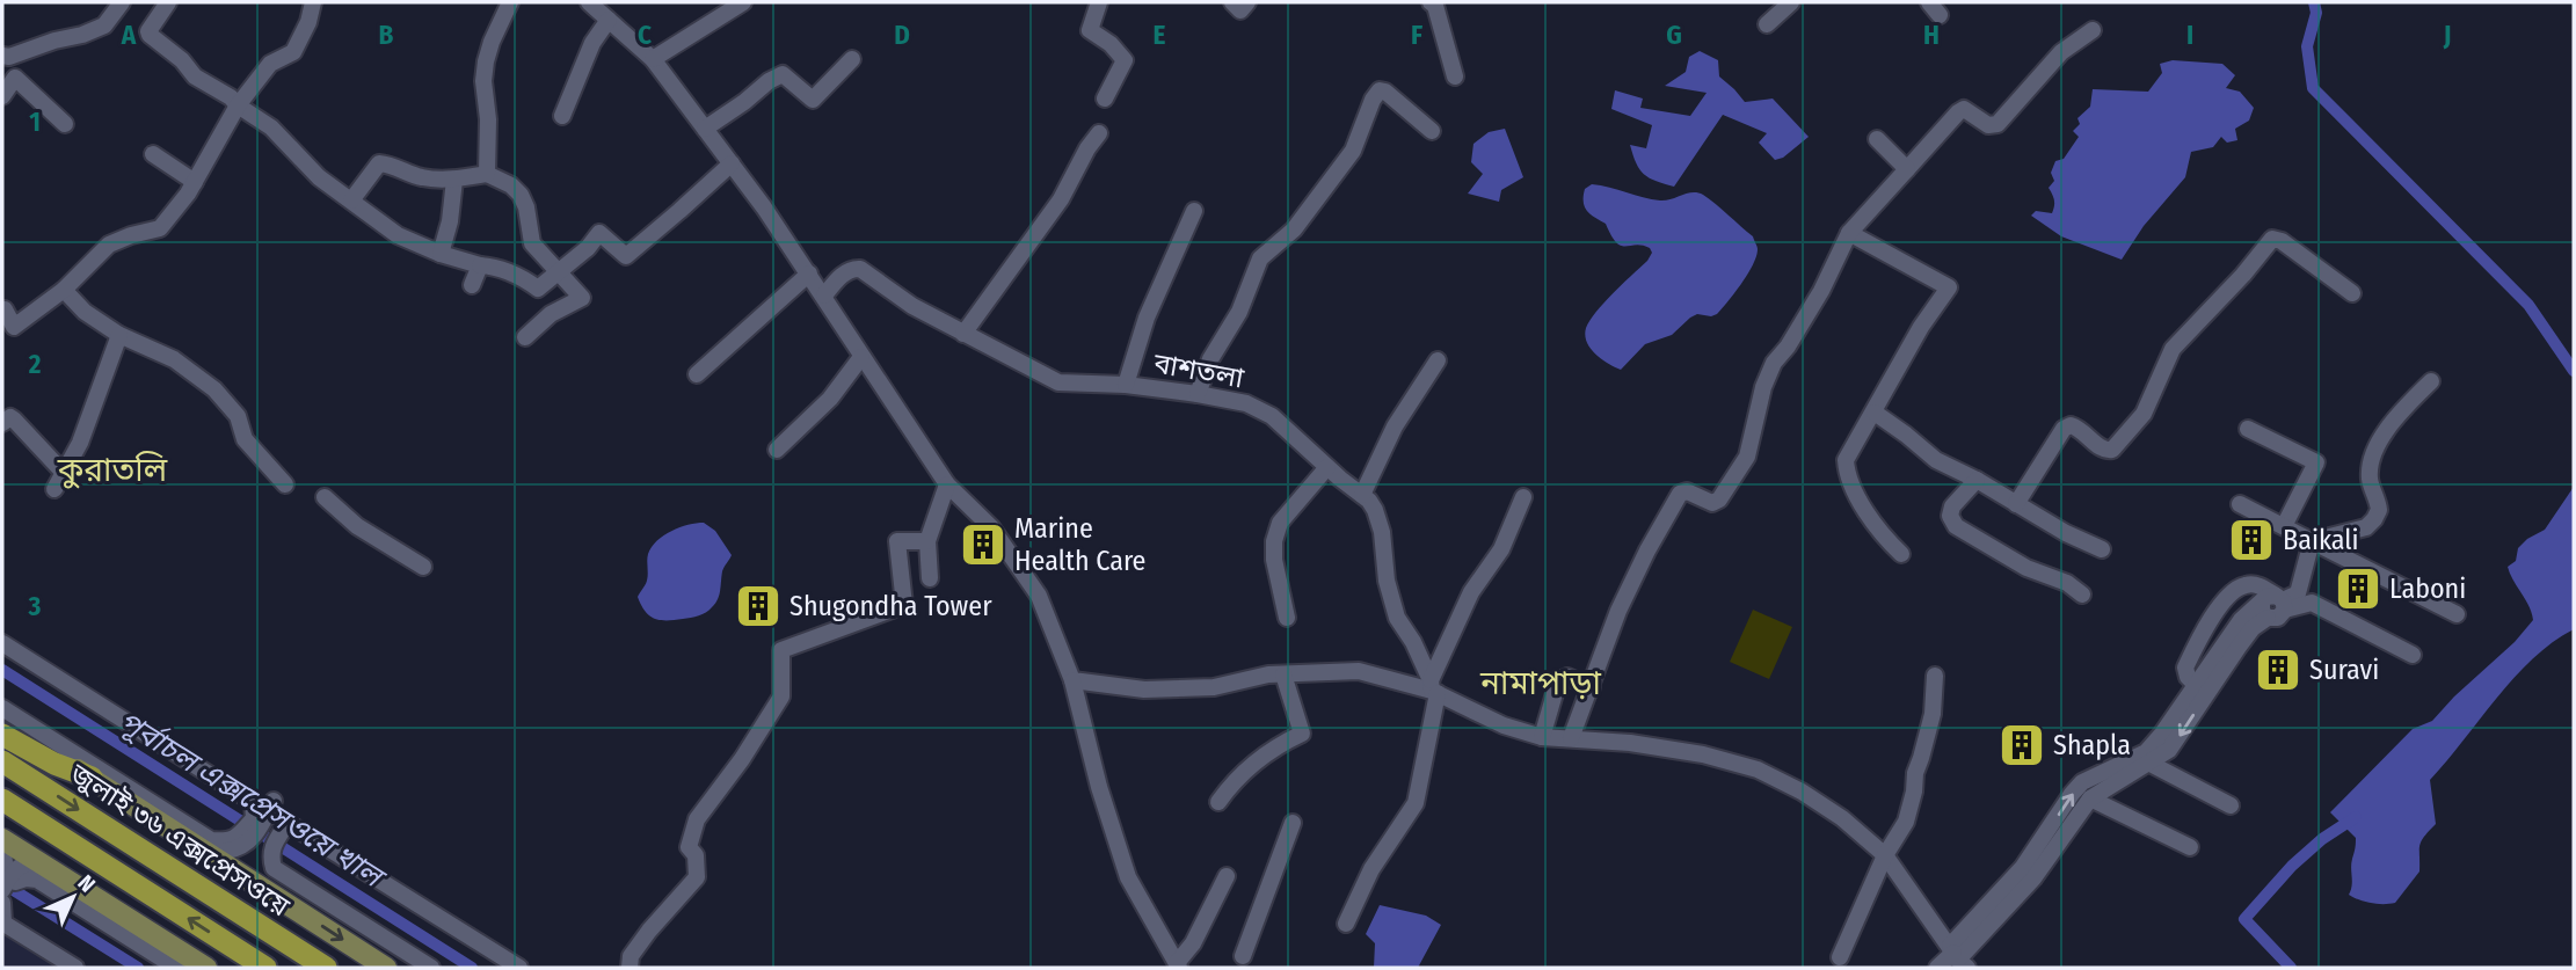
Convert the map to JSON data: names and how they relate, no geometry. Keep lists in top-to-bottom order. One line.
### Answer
{"streets":{"highway":["জুলাই ৩৬ এক্সপ্রেসওয়ে"],"street":["বাশতলা"]},"districts":["কুরাতলি","নামাপাড়া"],"water":["পূর্বাচল এক্সপ্রেসওয়ে খাল"],"places":{"building":["Baikali","Marine Health Care","Laboni","Shugondha Tower","Suravi","Shapla"]},"north":"top right","grid":{"columns":["A","B","C","D","E","F","G","H","I","J"],"rows":["1","2","3"]}}
